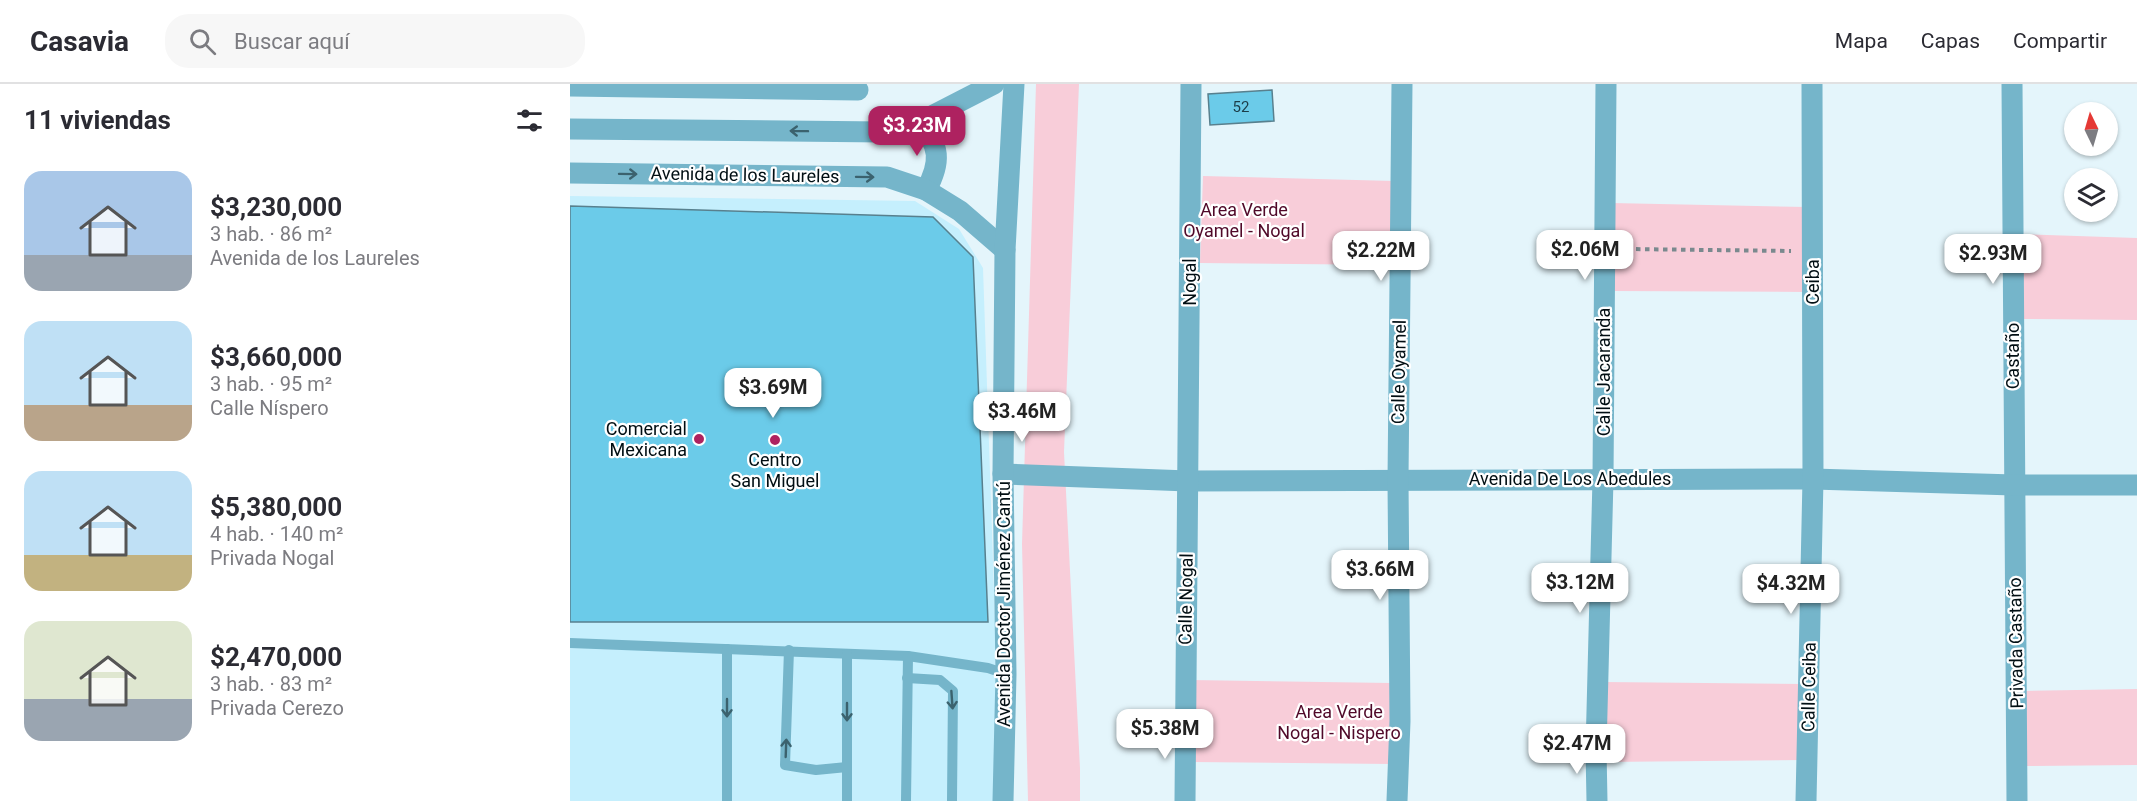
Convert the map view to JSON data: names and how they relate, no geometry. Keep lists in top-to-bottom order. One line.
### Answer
{"streets":{"street":["Avenida de los Laureles","Nogal","Ceiba","Castaño","Calle Oyamel","Calle Jacaranda","Avenida De Los Abedules","Calle Nogal","Avenida Doctor Jiménez Cantú","Privada Castaño","Calle Ceiba"]},"crossings":[["Avenida de los Laureles","Avenida Doctor Jiménez Cantú"],["Nogal","Avenida De Los Abedules"],["Nogal","Calle Nogal"],["Ceiba","Avenida De Los Abedules"],["Ceiba","Calle Ceiba"],["Castaño","Avenida De Los Abedules"],["Castaño","Privada Castaño"],["Calle Oyamel","Avenida De Los Abedules"],["Calle Jacaranda","Avenida De Los Abedules"],["Avenida De Los Abedules","Calle Nogal"],["Avenida De Los Abedules","Avenida Doctor Jiménez Cantú"],["Avenida De Los Abedules","Privada Castaño"],["Avenida De Los Abedules","Calle Ceiba"]],"parks":["Area Verde Oyamel - Nogal","Area Verde Nogal - Nispero"],"places":["Comercial Mexicana","Centro San Miguel"],"house_numbers":["52"],"north":"top","page":{"header":"Casavia","search":"Buscar aquí","nav":["Mapa","Capas","Compartir"],"heading":"11 viviendas","price":["$3.23M","$2.06M","$2.22M","$2.93M","$3.69M","$3.46M","$3.66M","$3.12M","$4.32M","$5.38M","$2.47M"],"list":[{"name":"$3,230,000","note":"3 hab. · 86 m² · Avenida de los Laureles"},{"name":"$3,660,000","note":"3 hab. · 95 m² · Calle Níspero"},{"name":"$5,380,000","note":"4 hab. · 140 m² · Privada Nogal"},{"name":"$2,470,000","note":"3 hab. · 83 m² · Privada Cerezo"}]}}
